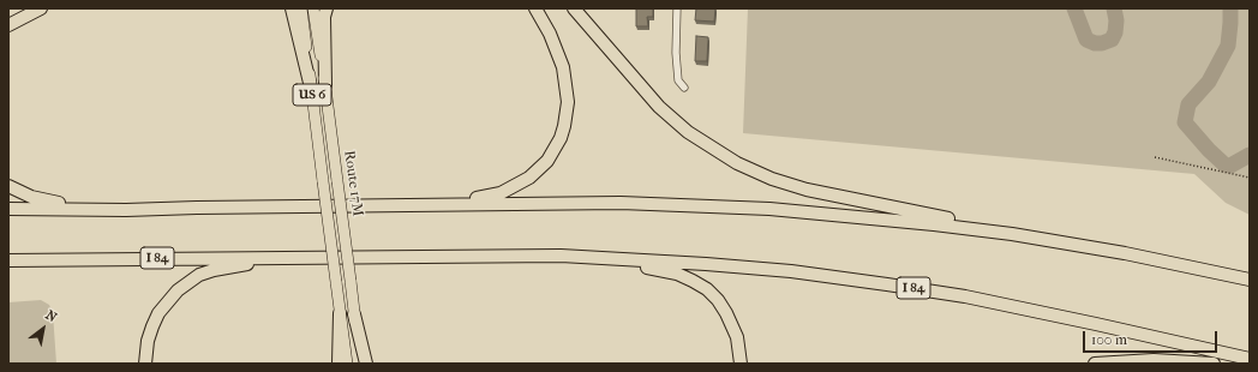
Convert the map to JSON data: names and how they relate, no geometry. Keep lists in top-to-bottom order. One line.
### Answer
{"streets":{"highway":["I 84"],"main road":["US 6","Route 17M"]},"scale_bar":"100 m","north":"top right"}
